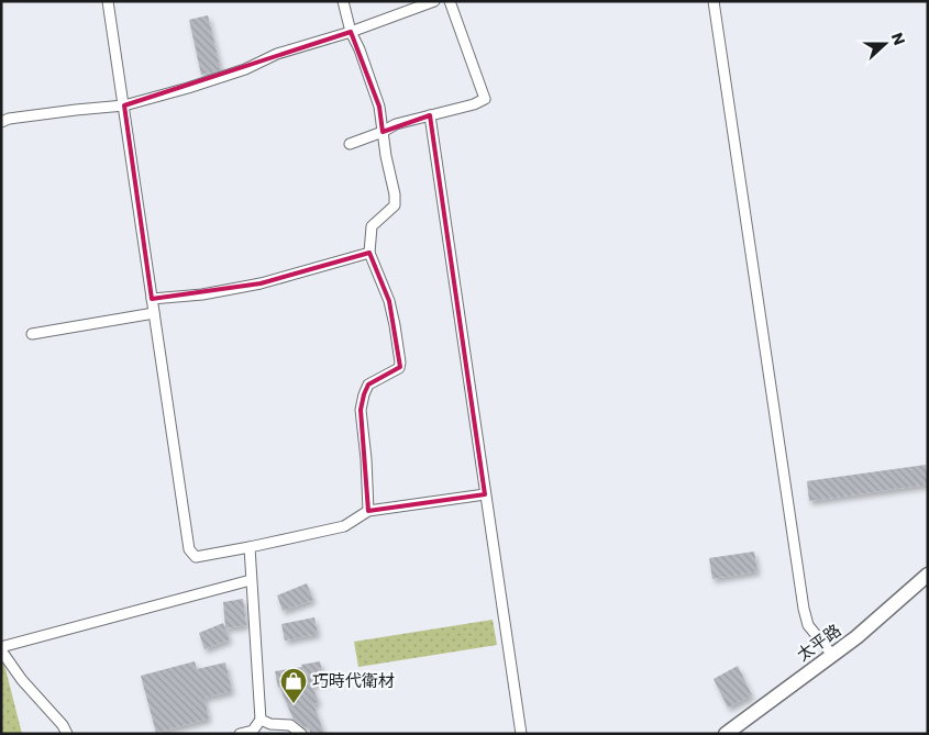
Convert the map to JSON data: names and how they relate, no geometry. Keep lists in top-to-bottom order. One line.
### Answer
{"streets":{"street":["太平路"]},"places":{"shop":["巧時代衛材"]},"north":"right"}
